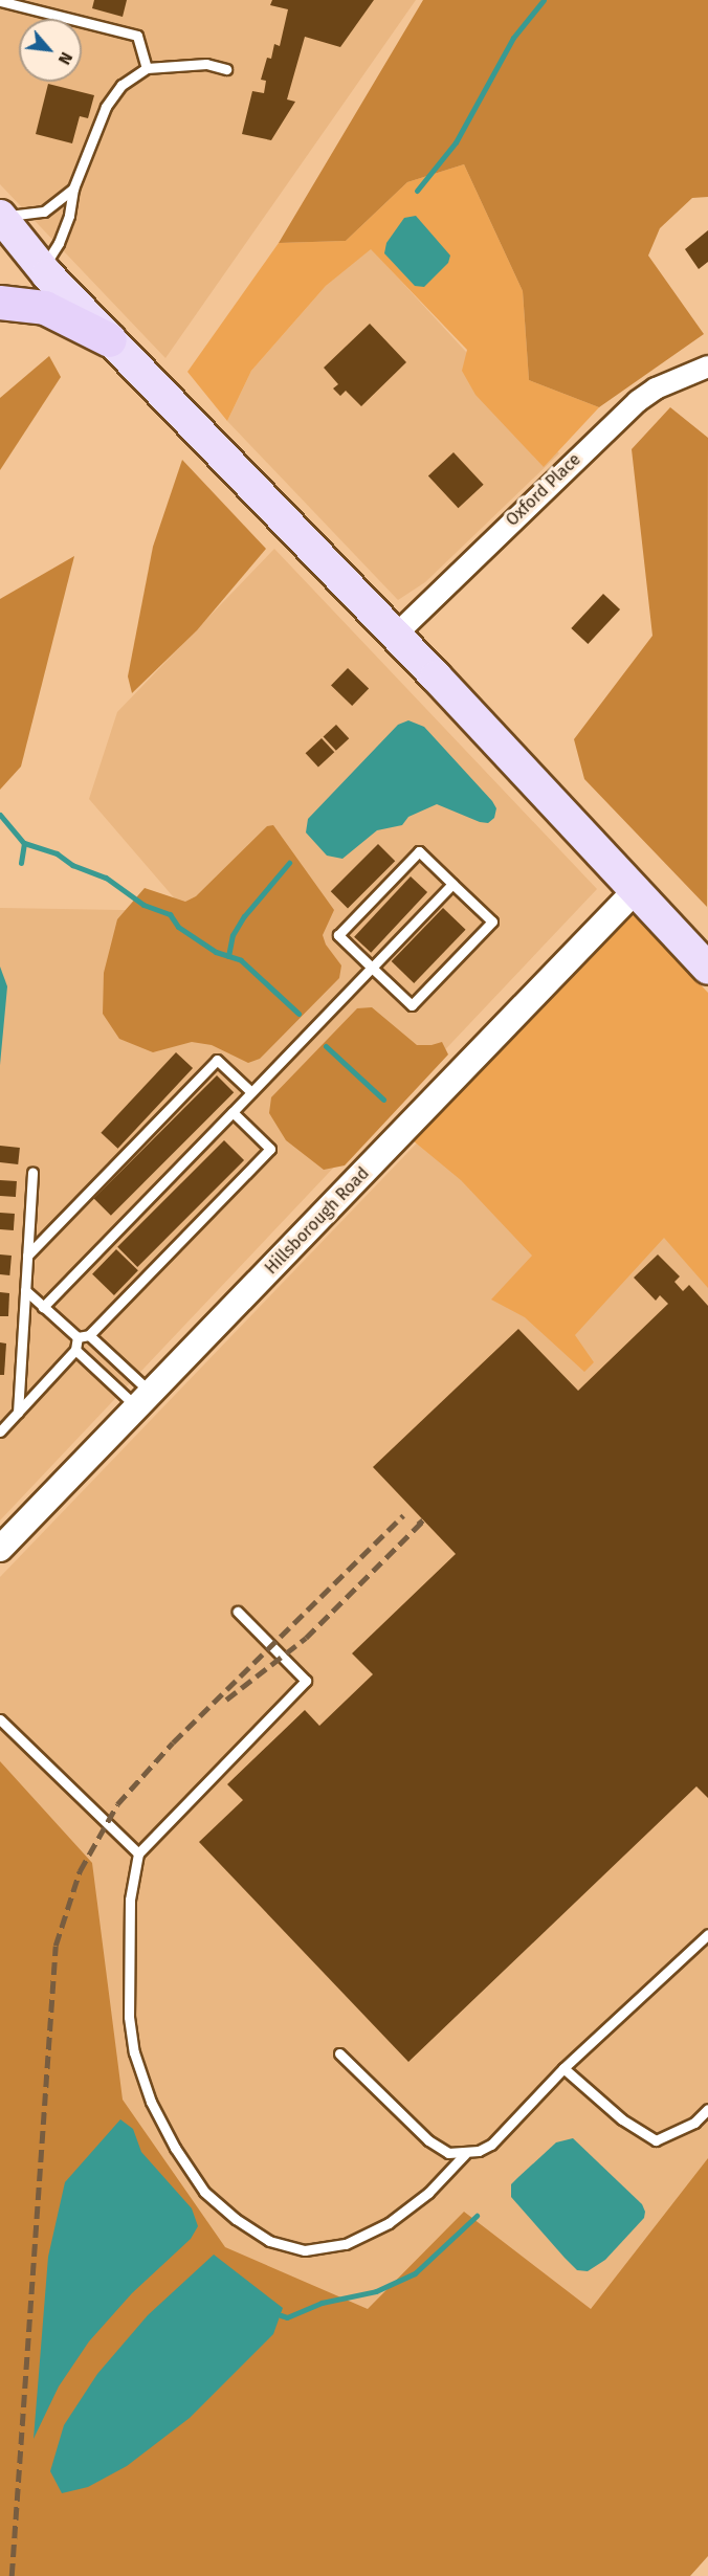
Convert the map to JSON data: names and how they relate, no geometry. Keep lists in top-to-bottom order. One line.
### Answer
{"streets":{"street":["Oxford Place","Hillsborough Road"]},"north":"bottom right"}
